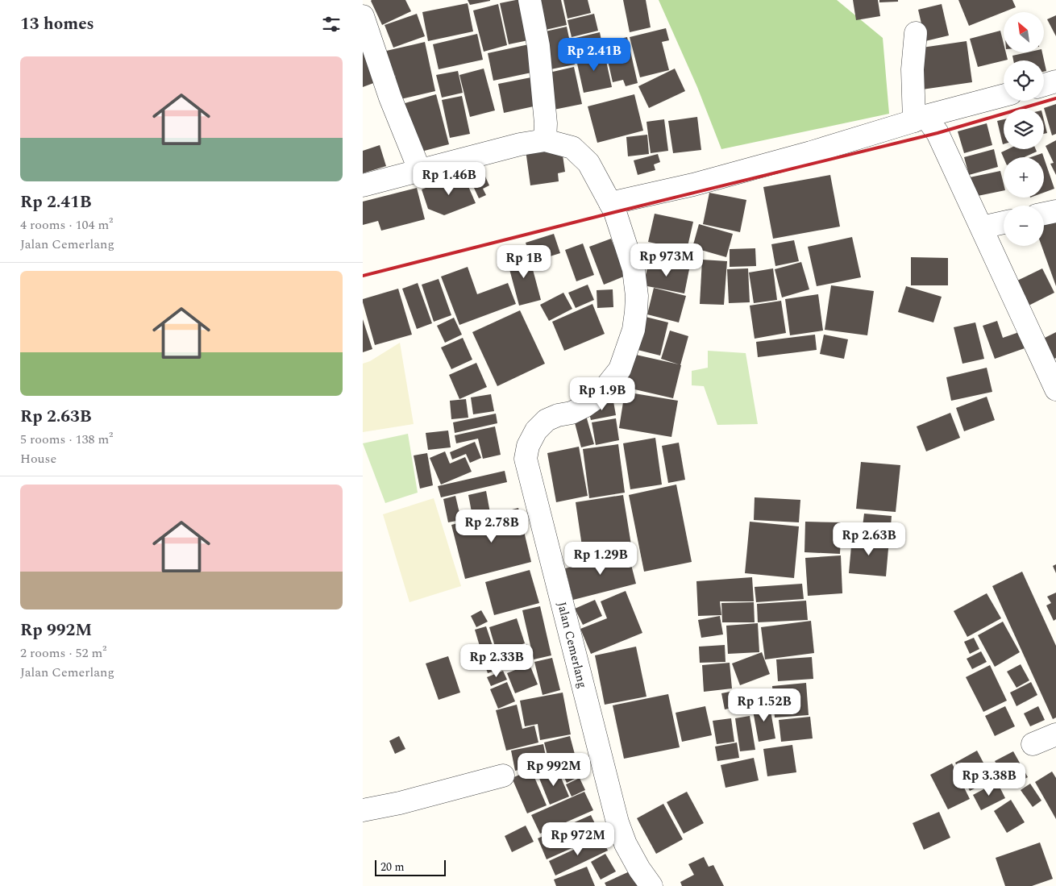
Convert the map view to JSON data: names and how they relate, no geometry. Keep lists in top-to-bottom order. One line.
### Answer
{"streets":{"street":["Jalan Cemerlang"]},"scale_bar":"20 m","north":"top left","page":{"heading":"13 homes","map_buttons":["+","−"],"price":["Rp 2.41B","Rp 1.46B","Rp 973M","Rp 1B","Rp 1.9B","Rp 2.78B","Rp 2.63B","Rp 1.29B","Rp 2.33B","Rp 1.52B","Rp 992M","Rp 3.38B","Rp 972M"],"list":[{"name":"Rp 2.41B","note":"4 rooms · 104 m² · Jalan Cemerlang"},{"name":"Rp 2.63B","note":"5 rooms · 138 m² · House"},{"name":"Rp 992M","note":"2 rooms · 52 m² · Jalan Cemerlang"}],"scale":"20 m"}}
